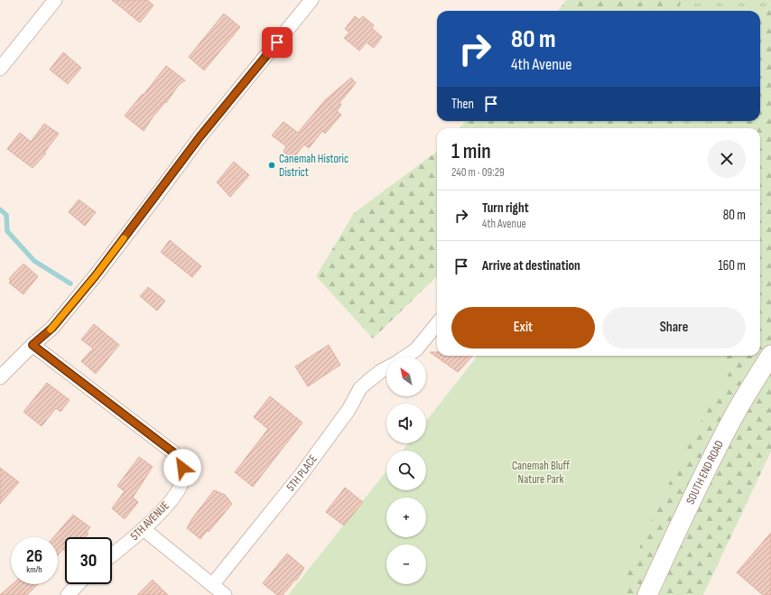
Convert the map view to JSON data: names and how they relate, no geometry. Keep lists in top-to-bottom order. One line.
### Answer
{"streets":{"main road":["SOUTH END ROAD"],"street":["5TH PLACE","5TH AVENUE"]},"parks":["Canemah Bluff Nature Park"],"places":["Canemah Historic District"],"north":"top left","page":{"turn":["80 m","4th Avenue"],"then":"Then","heading":["1 min","240 m · 09:29"],"list":[{"name":"Turn right","note":"4th Avenue","value":"80 m"},{"name":"Arrive at destination","value":"160 m"}],"buttons":["Exit","Share"],"map_buttons":["+","−"],"speed":"26 km/h","limit":"30"}}
